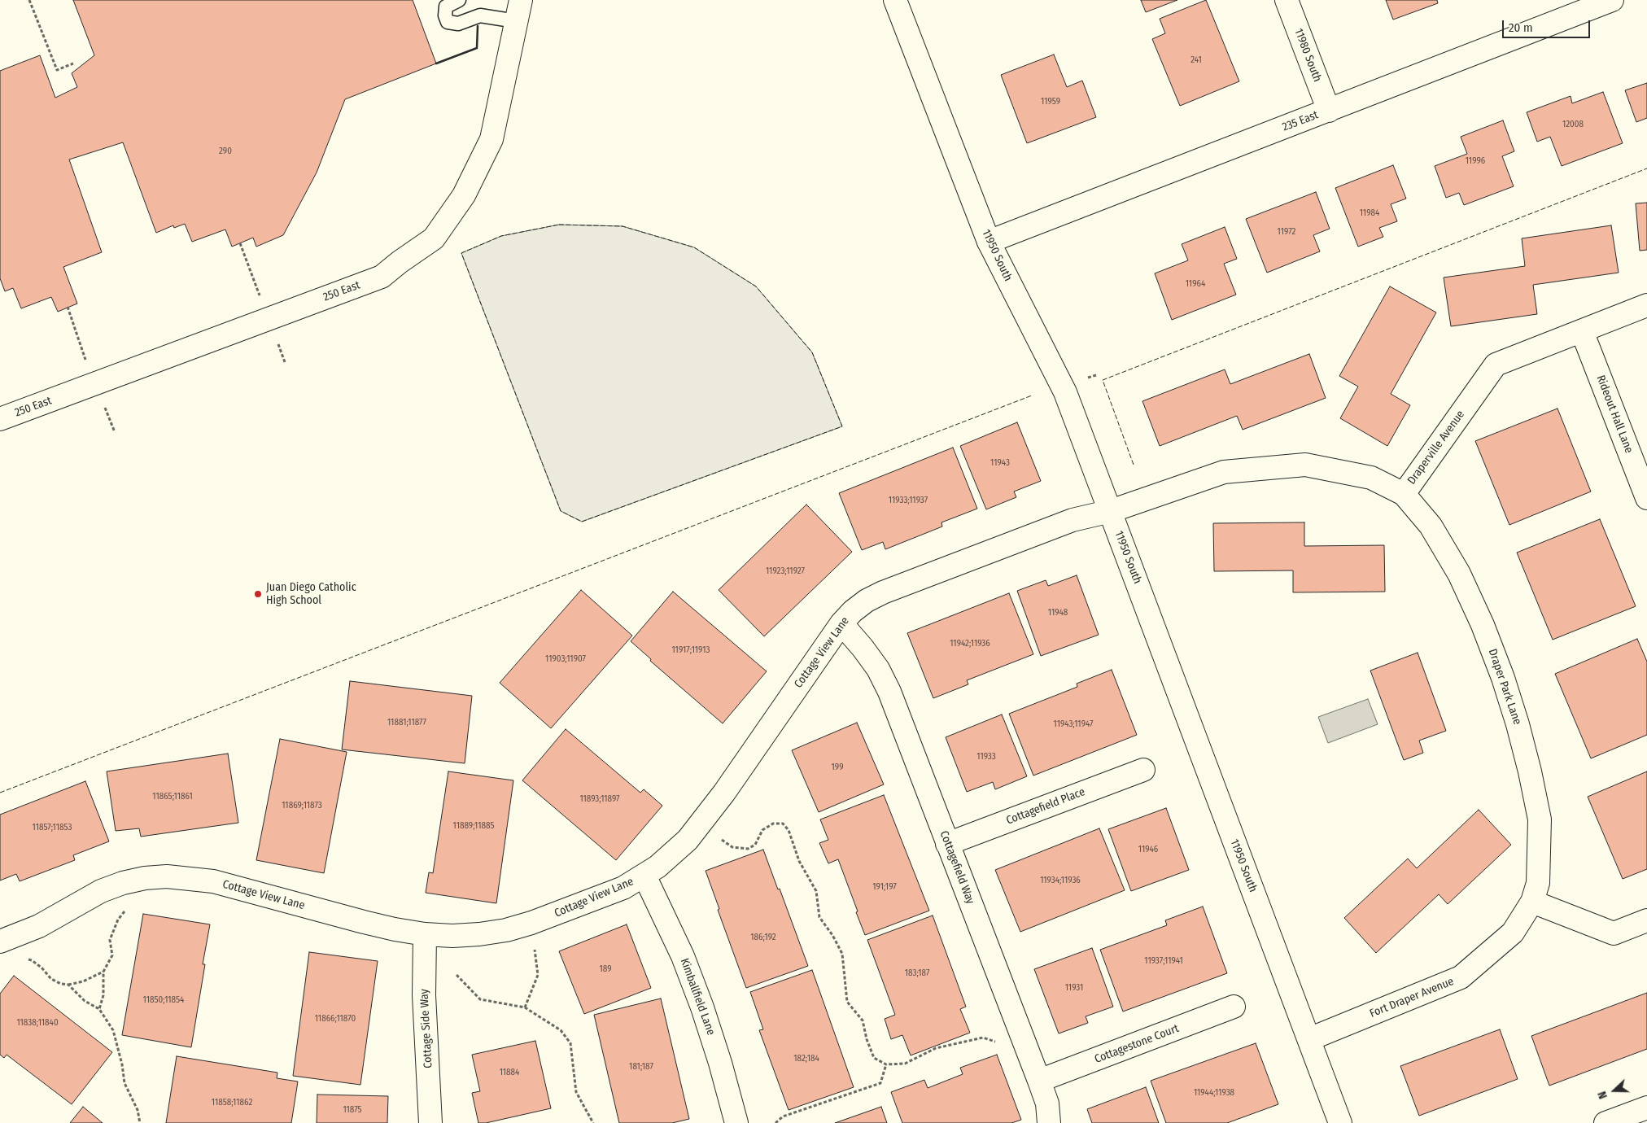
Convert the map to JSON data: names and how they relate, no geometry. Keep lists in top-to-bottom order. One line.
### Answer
{"streets":{"street":["11980 South","235 East","11950 South","250 East","Rideout Hall Lane","Draperville Avenue","Cottage View Lane","Draper Park Lane","Cottagefield Place","Cottagefield Way","Kimballfield Lane","Fort Draper Avenue","Cottage Side Way","Cottagestone Court"]},"crossings":[["11980 South","235 East"],["235 East","11950 South"],["11950 South","Draperville Avenue"],["11950 South","Cottage View Lane"],["11950 South","Fort Draper Avenue"],["Rideout Hall Lane","Draperville Avenue"],["Draperville Avenue","Cottage View Lane"],["Draperville Avenue","Draper Park Lane"],["Cottage View Lane","Cottagefield Way"],["Cottage View Lane","Kimballfield Lane"],["Cottage View Lane","Cottage Side Way"],["Draper Park Lane","Fort Draper Avenue"],["Cottagefield Place","Cottagefield Way"],["Cottagefield Way","Cottagestone Court"]],"places":["Juan Diego Catholic High School"],"house_numbers":["241","11959","12008","290","11996","11984","11972","11964","11943","11933;11937","11923;11927","11948","11942;11936","11917;11913","11903;11907","11881;11877","11943;11947","11933","199","11865;11861","11893;11897","11869;11873","11889;11885","11857;11853","11946","11934;11936","191;197","186;192","11937;11941","189","183;187","11931","11850;11854","11866;11870","11838;11840","182;184","181;187","11884","11944;11938","11858;11862","11875"],"scale_bar":"20 m","north":"left"}
